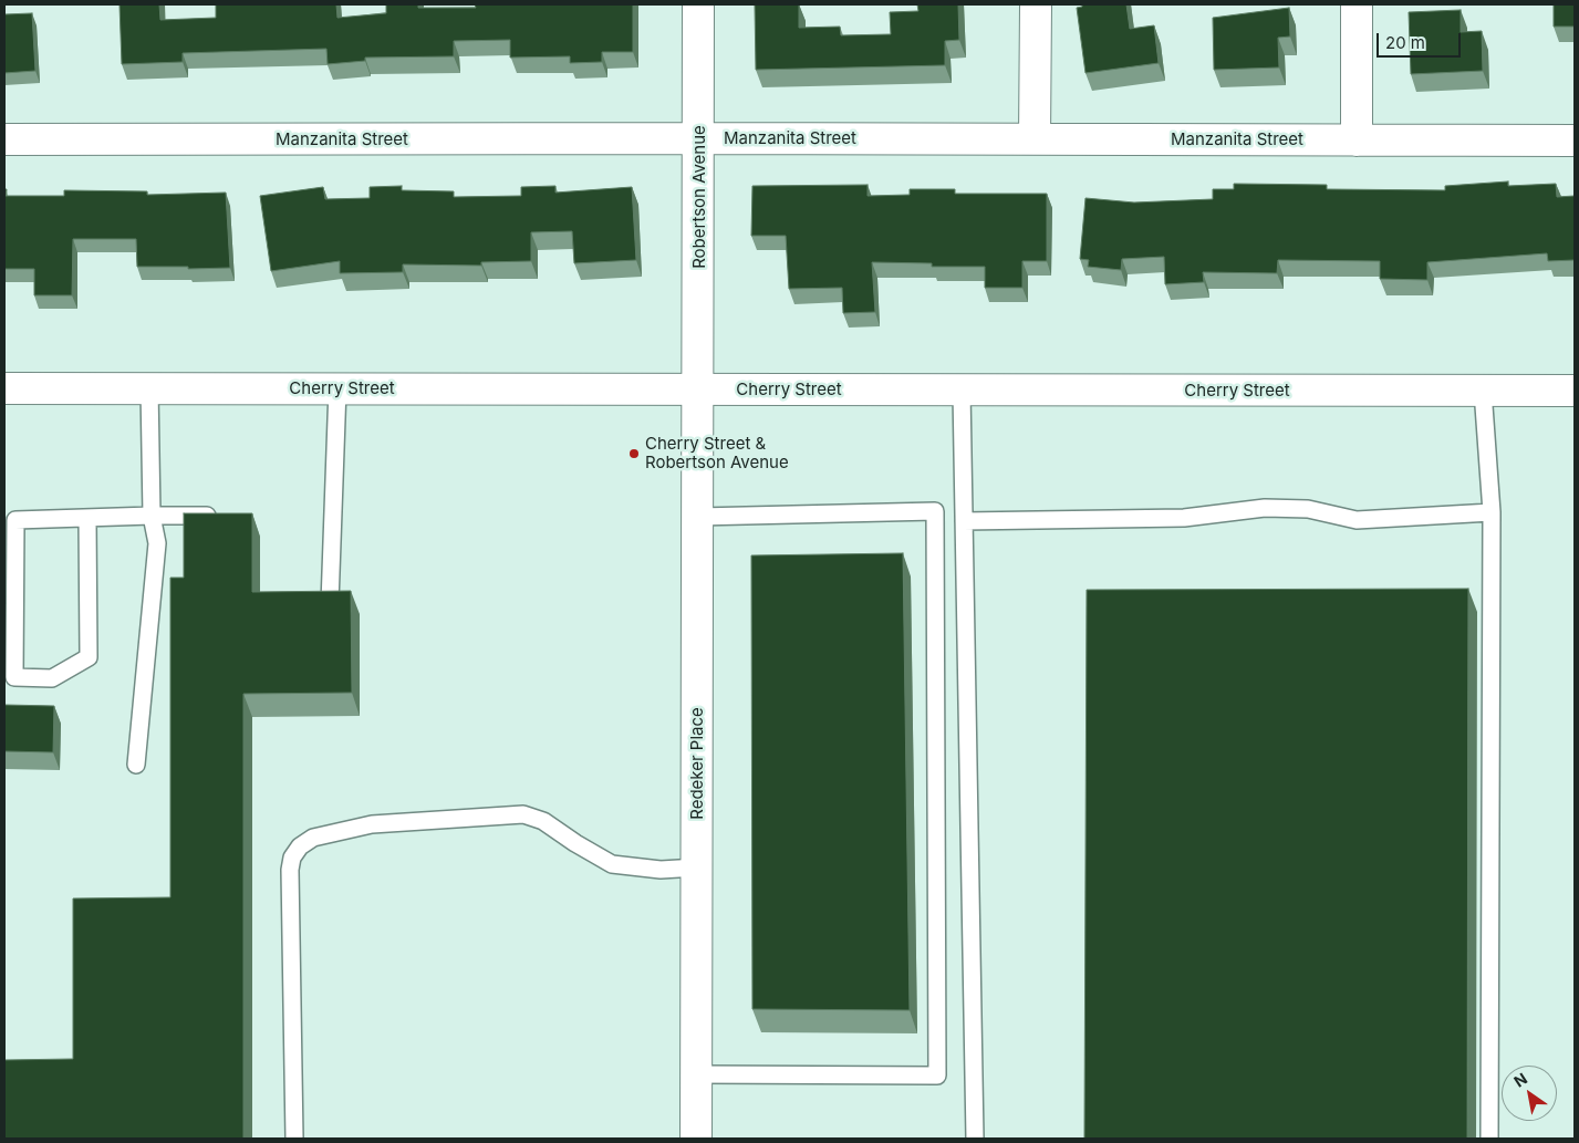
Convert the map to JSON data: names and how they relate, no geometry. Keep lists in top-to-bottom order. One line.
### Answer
{"streets":{"street":["Manzanita Street","Robertson Avenue","Cherry Street","Redeker Place"]},"crossings":[["Manzanita Street","Robertson Avenue"],["Robertson Avenue","Cherry Street"],["Robertson Avenue","Redeker Place"],["Cherry Street","Redeker Place"]],"places":["Cherry Street & Robertson Avenue"],"scale_bar":"20 m","north":"top left"}
